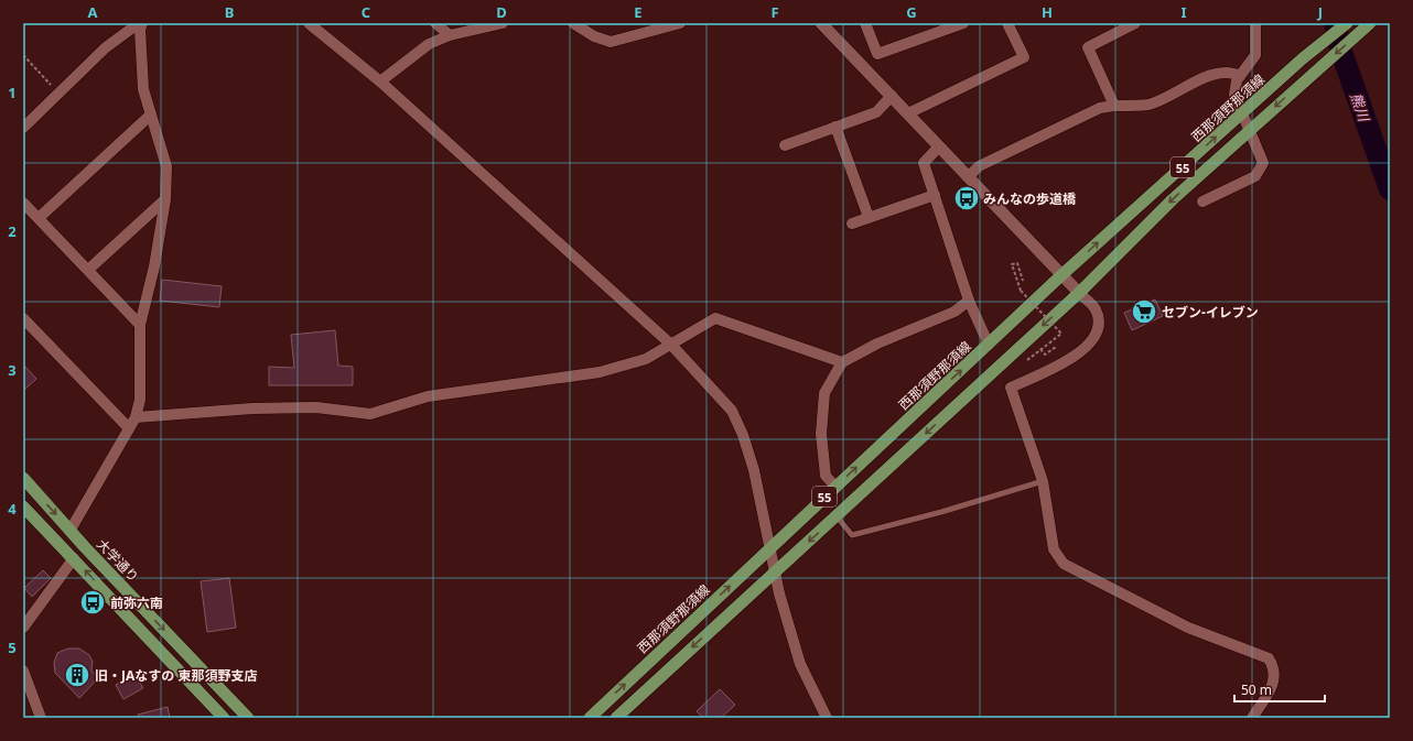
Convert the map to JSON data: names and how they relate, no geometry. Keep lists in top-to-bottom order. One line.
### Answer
{"streets":{"main road":["西那須野那須線","55","大学通り"]},"water":["熊川"],"places":{"bus stop":["みんなの歩道橋","前弥六南"],"supermarket":["セブン-イレブン"],"building":["旧・JAなすの 東那須野支店"]},"scale_bar":"50 m","grid":{"columns":["A","B","C","D","E","F","G","H","I","J"],"rows":["1","2","3","4","5"]}}
